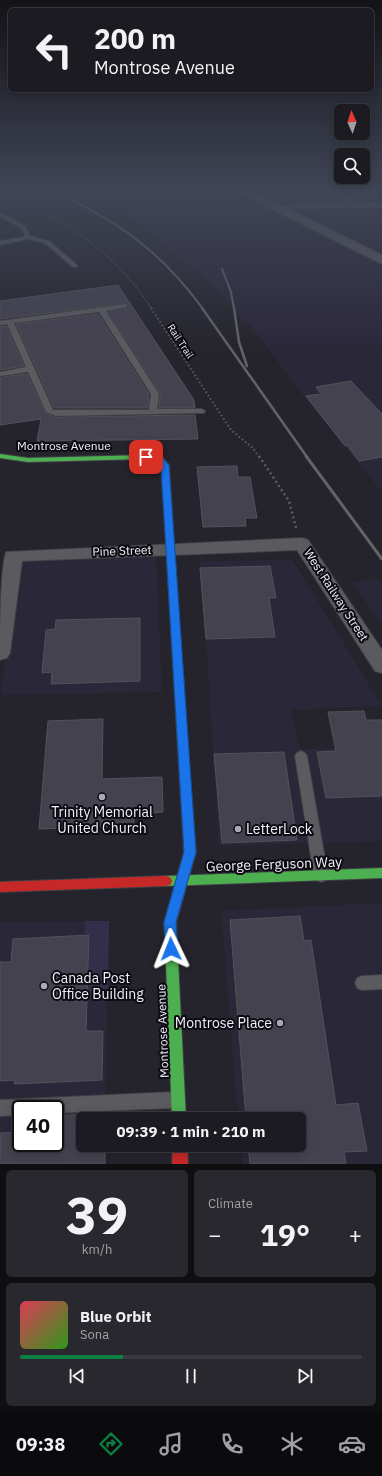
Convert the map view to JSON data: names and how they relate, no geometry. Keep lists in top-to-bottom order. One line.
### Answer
{"streets":{"street":["Montrose Avenue","Pine Street","West Railway Street","George Ferguson Way"],"path":["Rail Trail"]},"crossings":[["Rail Trail","Pine Street"],["Rail Trail","West Railway Street"],["Montrose Avenue","Pine Street"],["Montrose Avenue","George Ferguson Way"],["Pine Street","West Railway Street"]],"places":["Trinity Memorial United Church","LetterLock","Canada Post Office Building","Montrose Place"],"north":"top","page":{"turn":["200 m","Montrose Avenue"],"limit":"40","trip":"09:39 · 1 min · 210 m","tile":[["39","km/h"],"Climate"],"heat":["−","19°","+"],"song":["Blue Orbit","Sona"],"tabs":"09:38"}}
